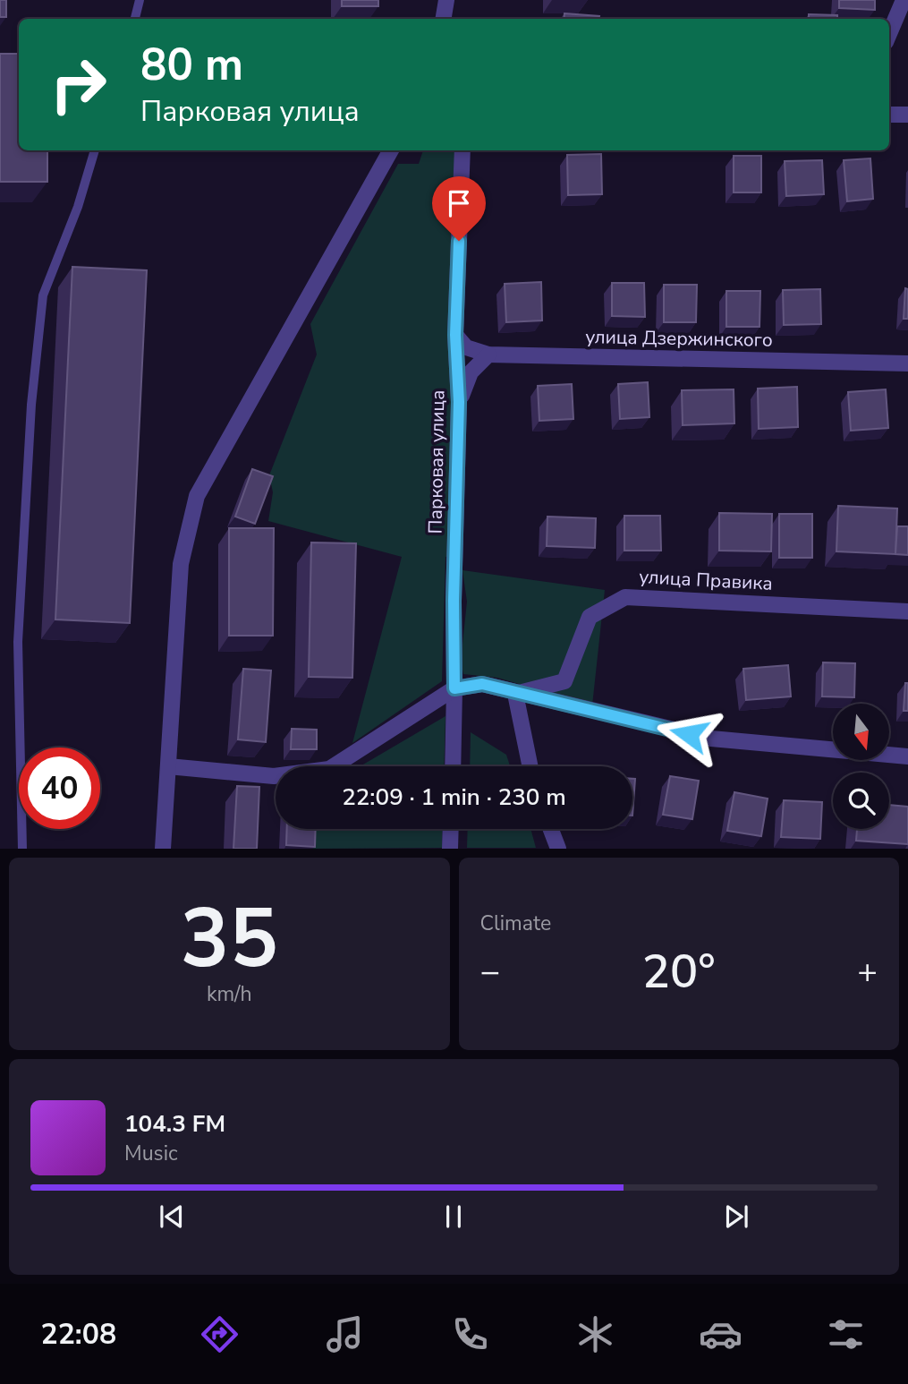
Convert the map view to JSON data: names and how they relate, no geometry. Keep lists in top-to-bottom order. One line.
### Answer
{"streets":{"street":["улица Дзержинского","Парковая улица","улица Правика"]},"crossings":[["улица Дзержинского","Парковая улица"]],"north":"bottom","page":{"turn":["80 m","Парковая улица"],"limit":"40","trip":"22:09 · 1 min · 230 m","tile":[["35","km/h"],"Climate"],"heat":["−","20°","+"],"song":["104.3 FM","Music"],"tabs":"22:08"}}
